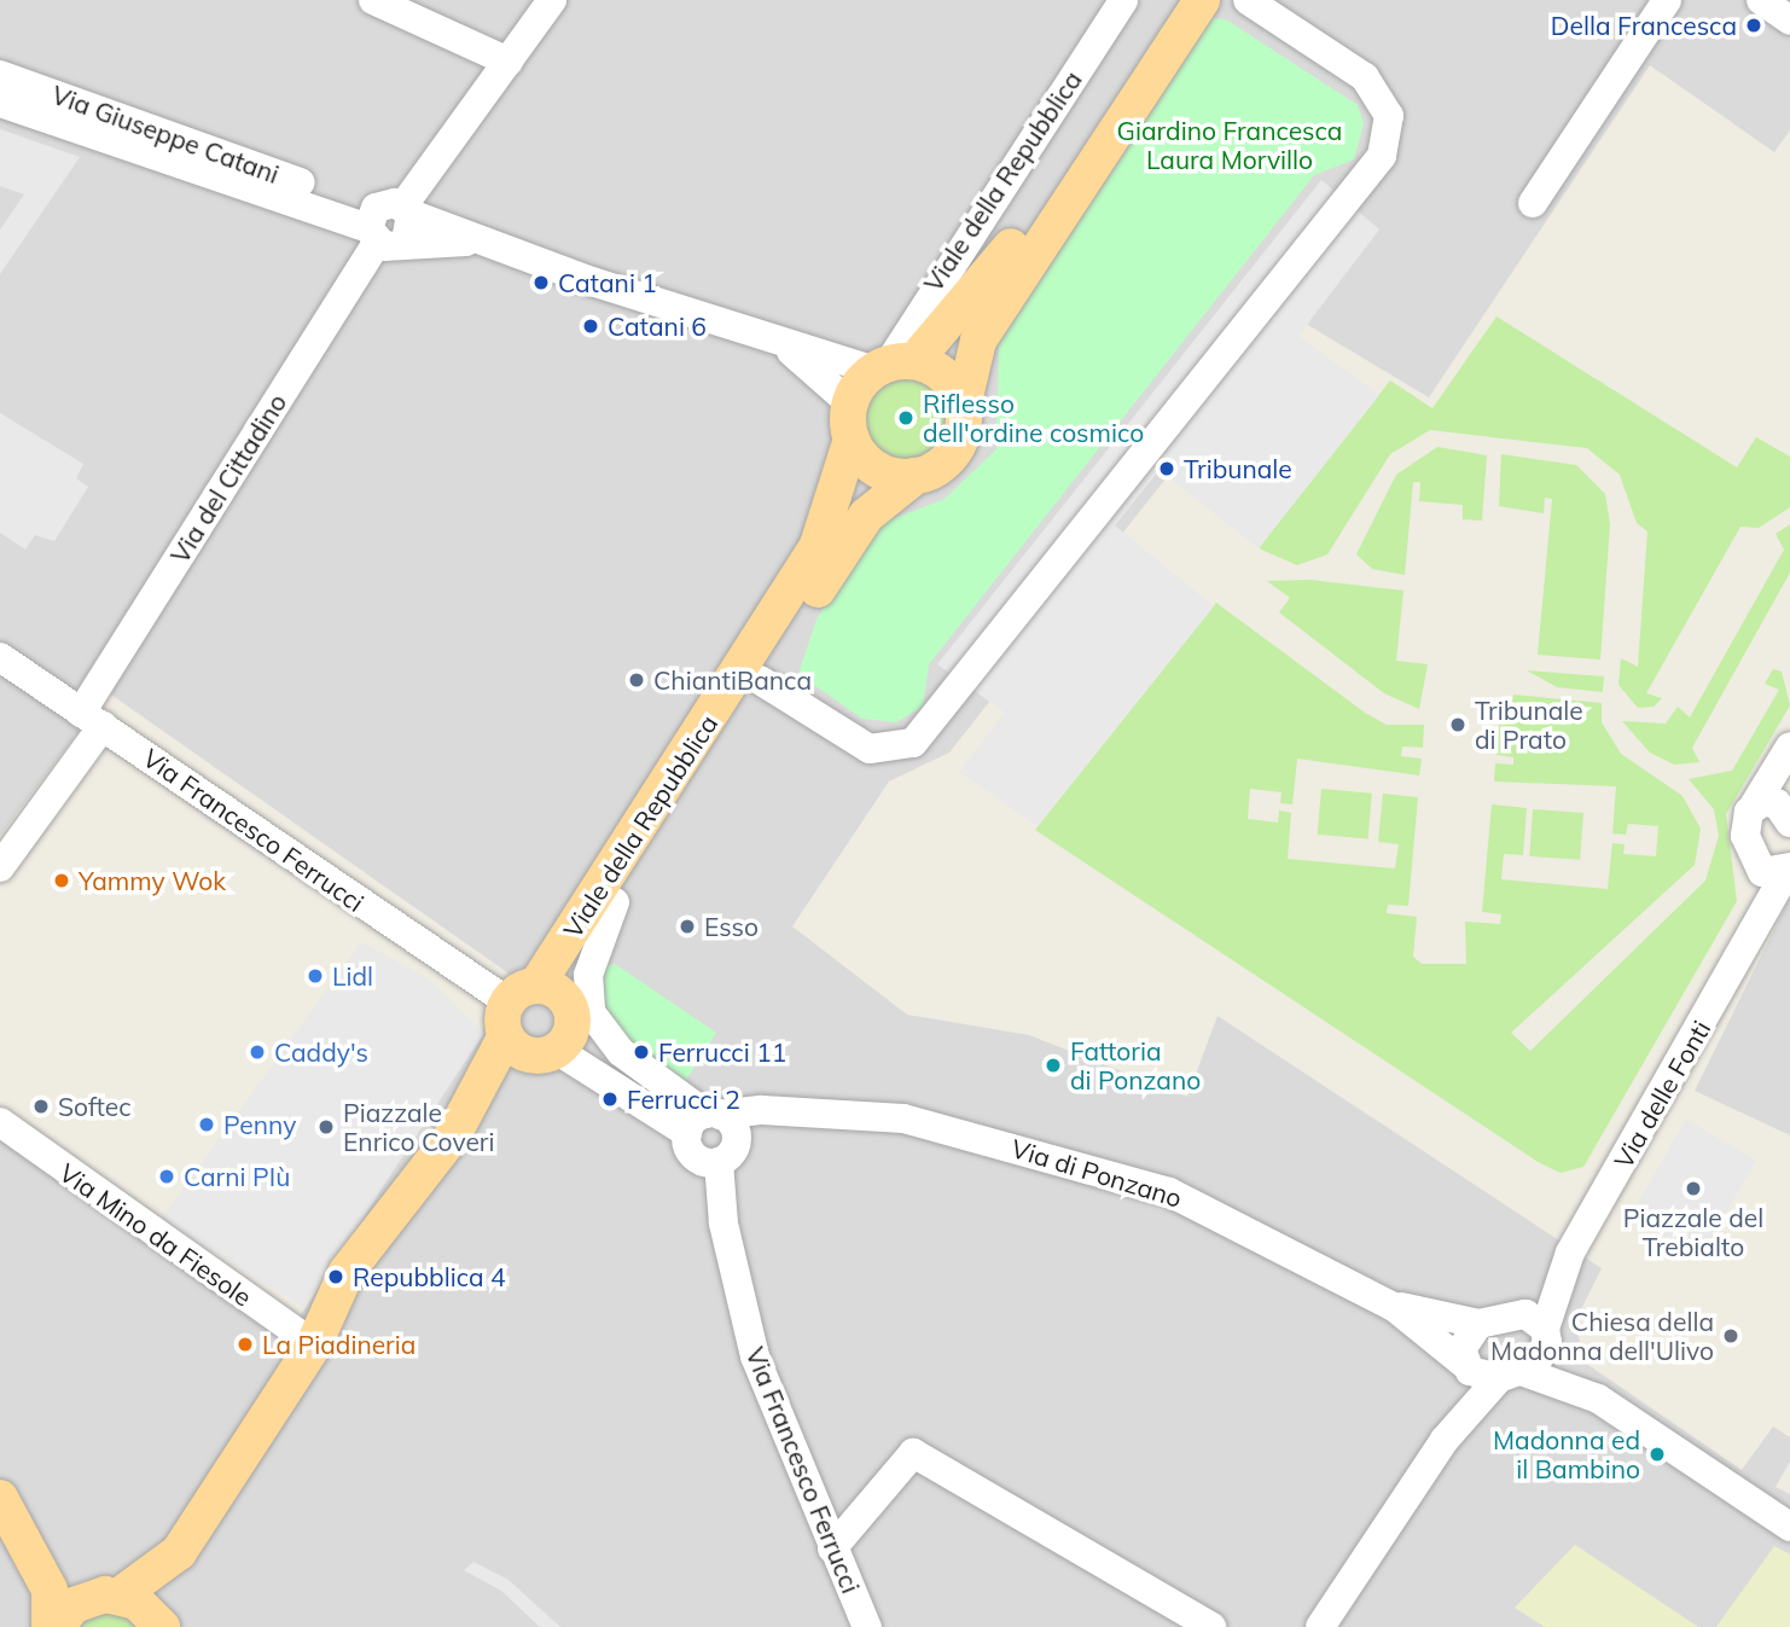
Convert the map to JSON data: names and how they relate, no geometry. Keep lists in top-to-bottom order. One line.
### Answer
{"streets":{"main road":["Viale della Repubblica"],"street":["Via Giuseppe Catani","Via del Cittadino","Via Francesco Ferrucci","Via delle Fonti","Via di Ponzano","Via Mino da Fiesole"]},"crossings":[["Via Giuseppe Catani","Via del Cittadino"],["Viale della Repubblica","Via Francesco Ferrucci"],["Via del Cittadino","Via Francesco Ferrucci"]],"parks":["Giardino Francesca Laura Morvillo"],"places":["Della Francesca","Catani 1","Catani 6","Riflesso dell'ordine cosmico","Tribunale","ChiantiBanca","Tribunale di Prato","Yammy Wok","Esso","Lidl","Caddy's","Ferrucci 11","Fattoria di Ponzano","Ferrucci 2","Softec","Penny","Piazzale Enrico Coveri","Carni PIù","Piazzale del Trebialto","Repubblica 4","Chiesa della Madonna dell'Ulivo","La Piadineria","Madonna ed il Bambino"]}
